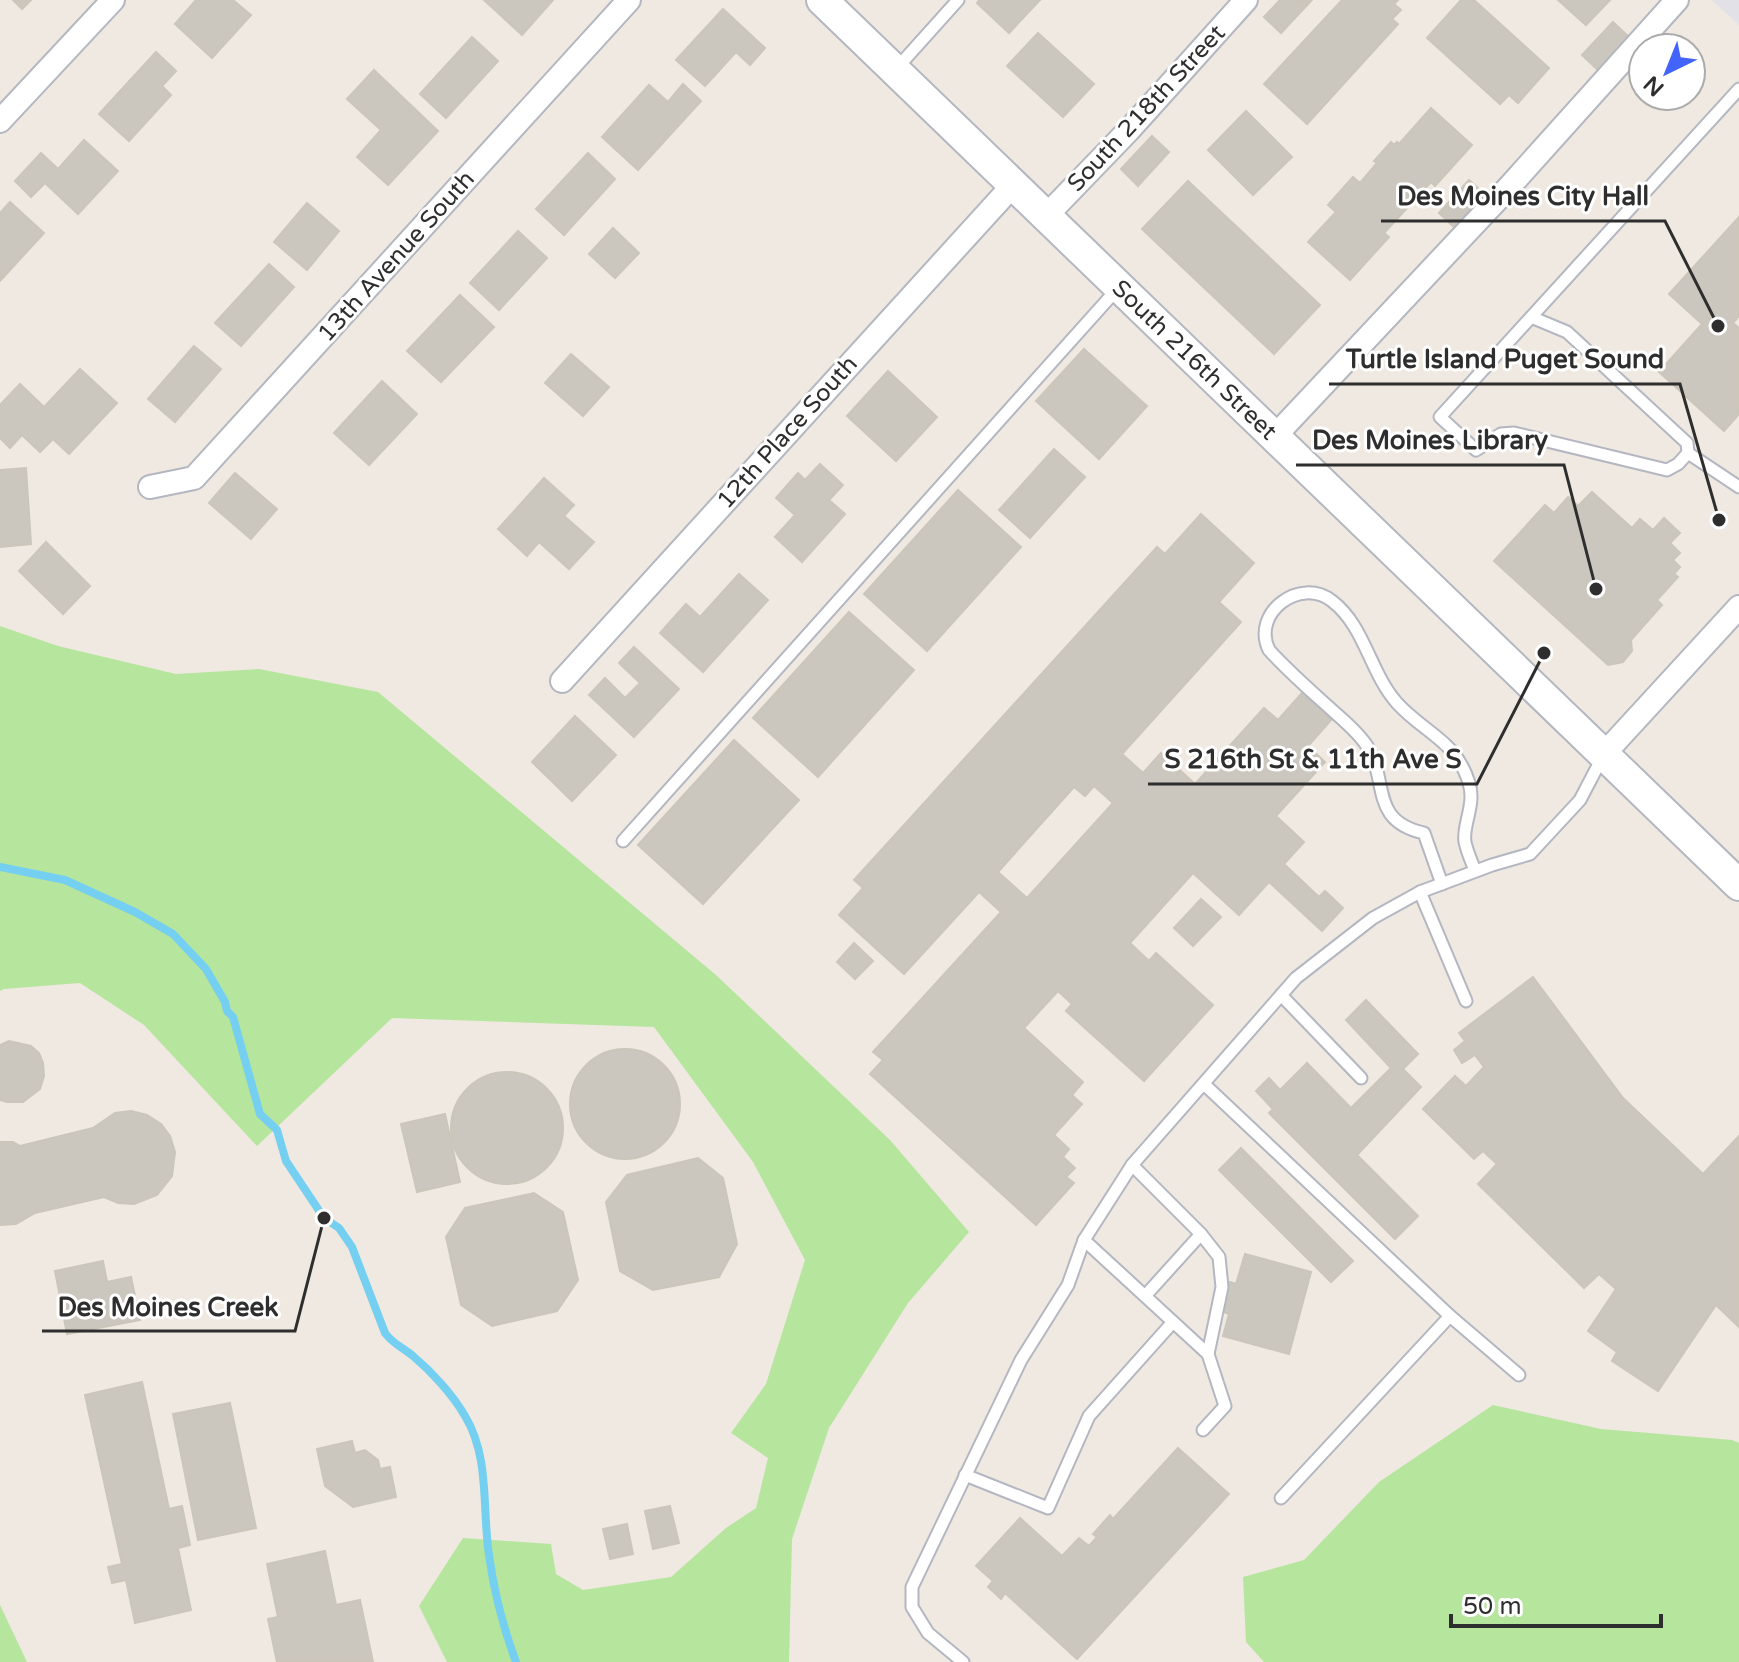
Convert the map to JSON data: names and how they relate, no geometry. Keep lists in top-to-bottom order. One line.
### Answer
{"streets":{"main road":["South 216th Street"],"street":["South 218th Street","13th Avenue South","12th Place South"]},"crossings":[["South 218th Street","South 216th Street"],["South 216th Street","12th Place South"]],"places":["Des Moines City Hall","Turtle Island Puget Sound","Des Moines Library","S 216th St & 11th Ave S","Des Moines Creek"],"scale_bar":"50 m","north":"bottom left"}
